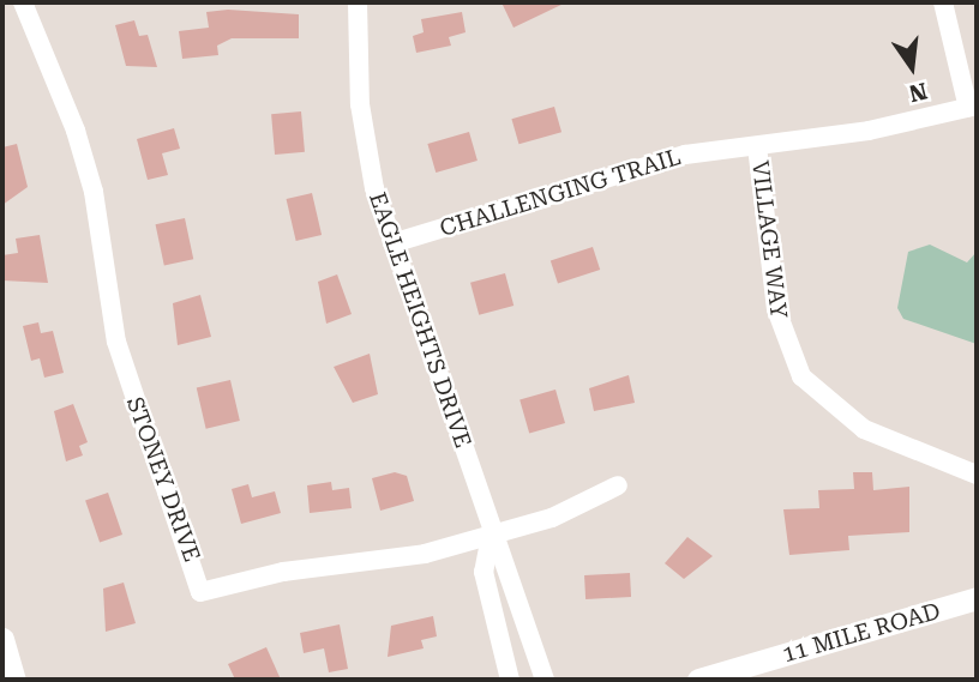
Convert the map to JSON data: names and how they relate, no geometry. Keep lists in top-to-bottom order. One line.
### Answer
{"streets":{"street":["CHALLENGING TRAIL","VILLAGE WAY","EAGLE HEIGHTS DRIVE","STONEY DRIVE","11 MILE ROAD"]},"crossings":[["CHALLENGING TRAIL","VILLAGE WAY"],["CHALLENGING TRAIL","EAGLE HEIGHTS DRIVE"],["EAGLE HEIGHTS DRIVE","STONEY DRIVE"]],"north":"bottom"}
